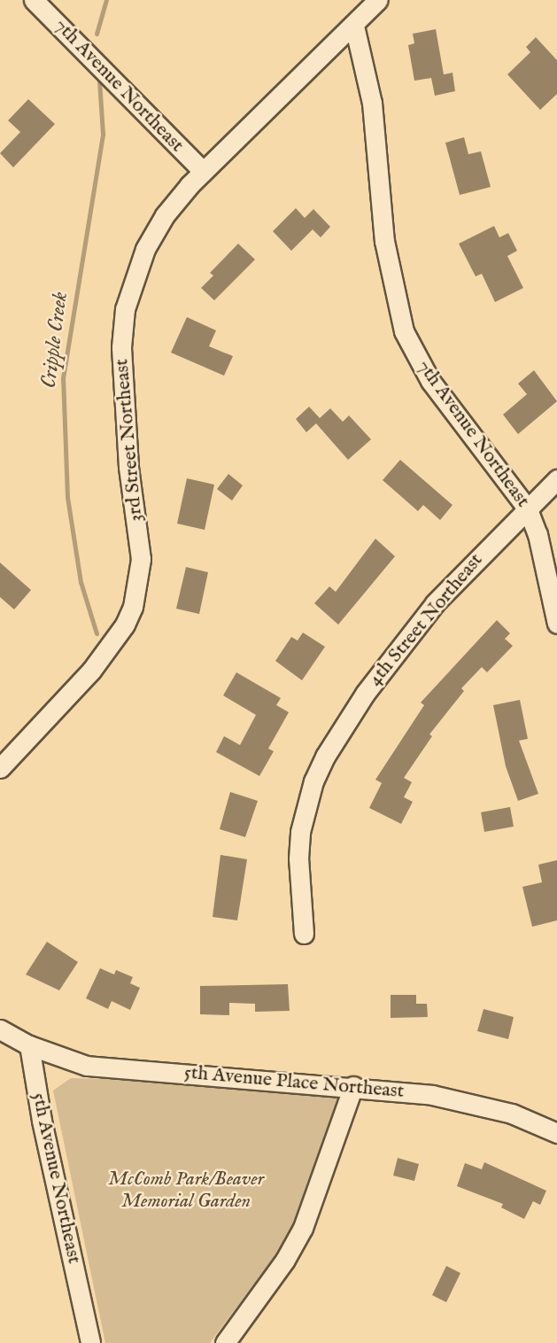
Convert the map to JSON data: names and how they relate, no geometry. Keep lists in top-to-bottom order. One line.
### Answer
{"streets":{"street":["7th Avenue Northeast","3rd Street Northeast","4th Street Northeast","5th Avenue Place Northeast","5th Avenue Northeast"]},"crossings":[["7th Avenue Northeast","3rd Street Northeast"],["7th Avenue Northeast","4th Street Northeast"],["5th Avenue Place Northeast","5th Avenue Northeast"]],"water":["Cripple Creek"],"parks":["McComb Park/Beaver Memorial Garden"]}
